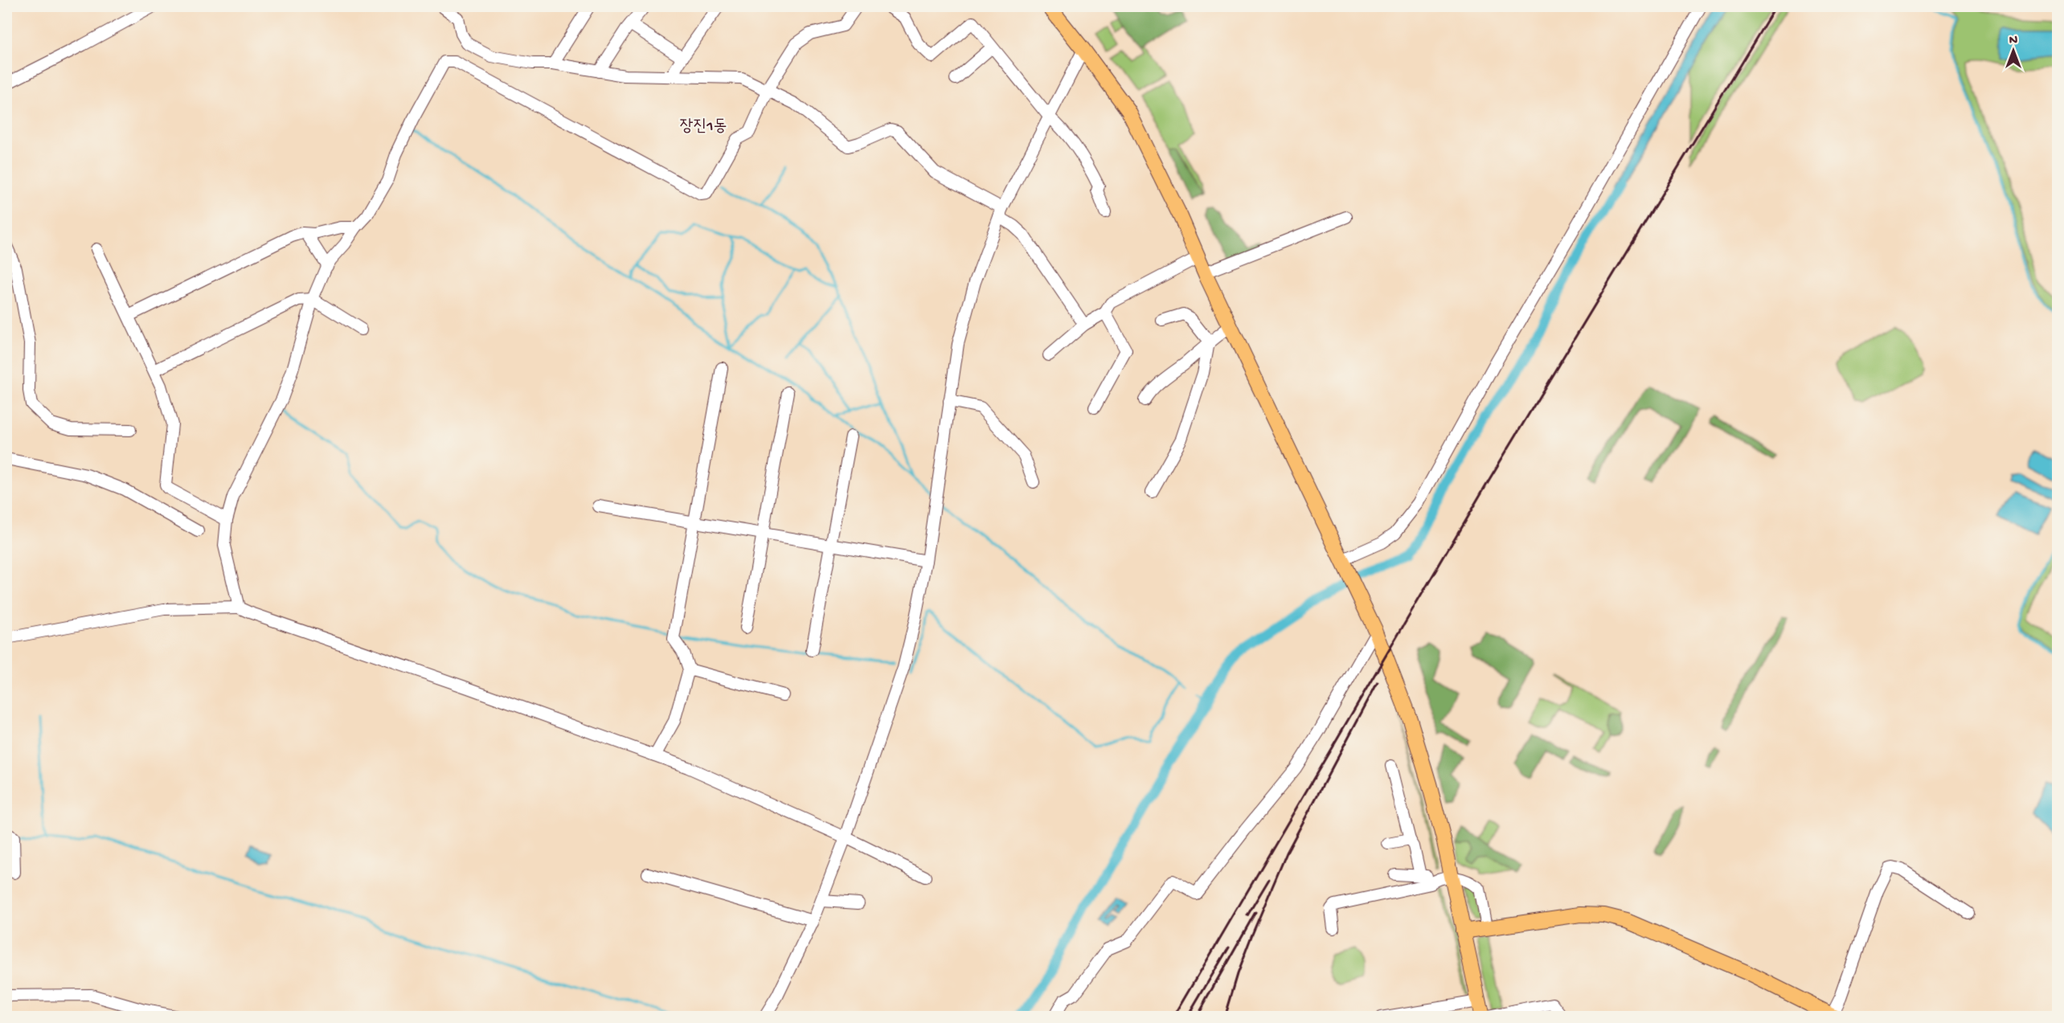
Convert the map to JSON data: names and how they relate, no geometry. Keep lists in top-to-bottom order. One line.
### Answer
{"districts":["장진1동"],"north":"top"}
